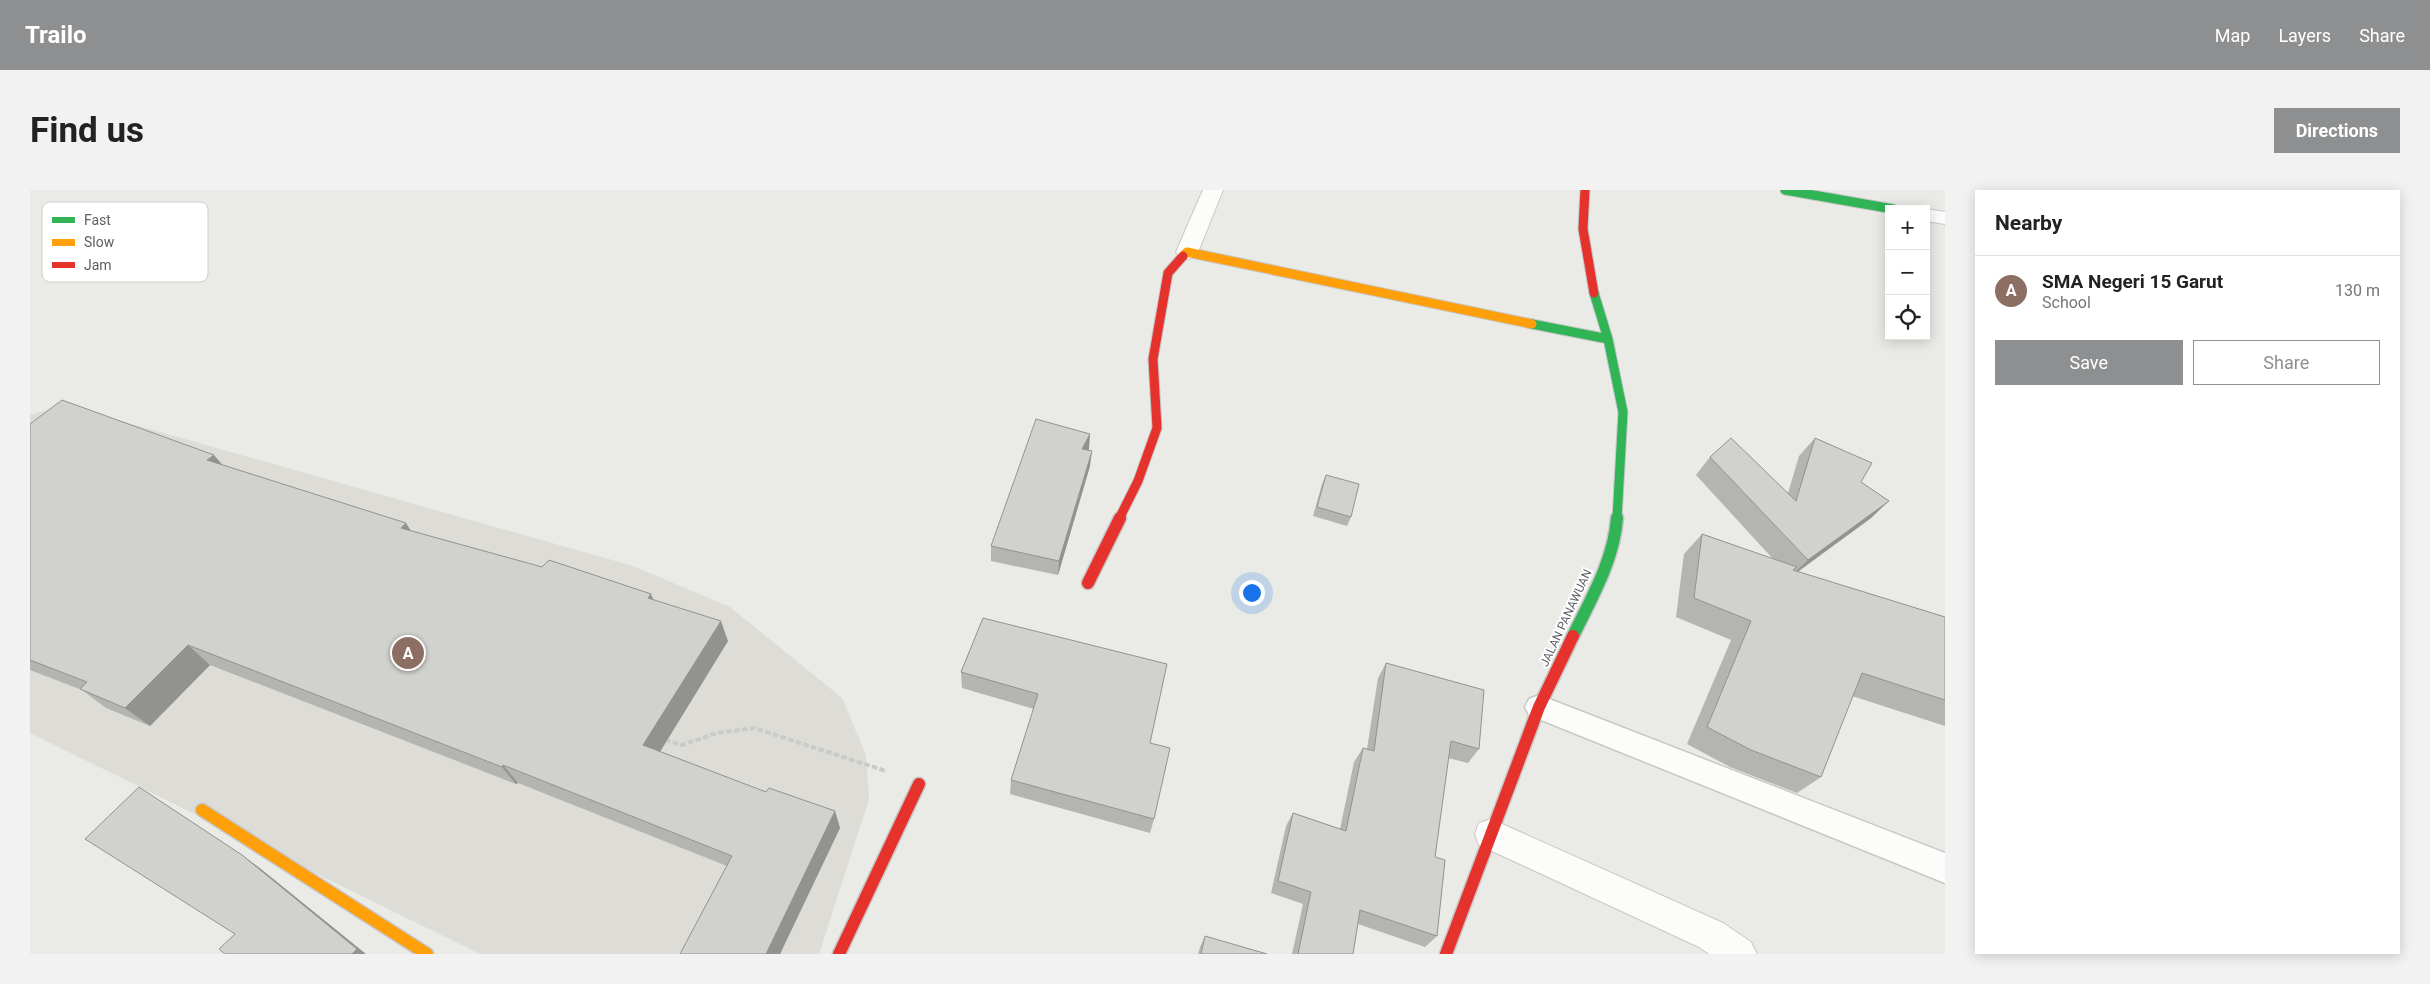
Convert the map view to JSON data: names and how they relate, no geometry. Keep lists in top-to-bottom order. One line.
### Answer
{"streets":{"street":["JALAN PANAWUAN"]},"legend":["Fast","Slow","Jam"],"page":{"header":"Trailo","nav":["Map","Layers","Share"],"buttons":["Directions",["Save","Share"]],"title":"Find us","heading":"Nearby","map_buttons":["+","−"],"list":[{"mark":"A","name":"SMA Negeri 15 Garut","note":"School","value":"130 m"}],"pins":"A"}}
